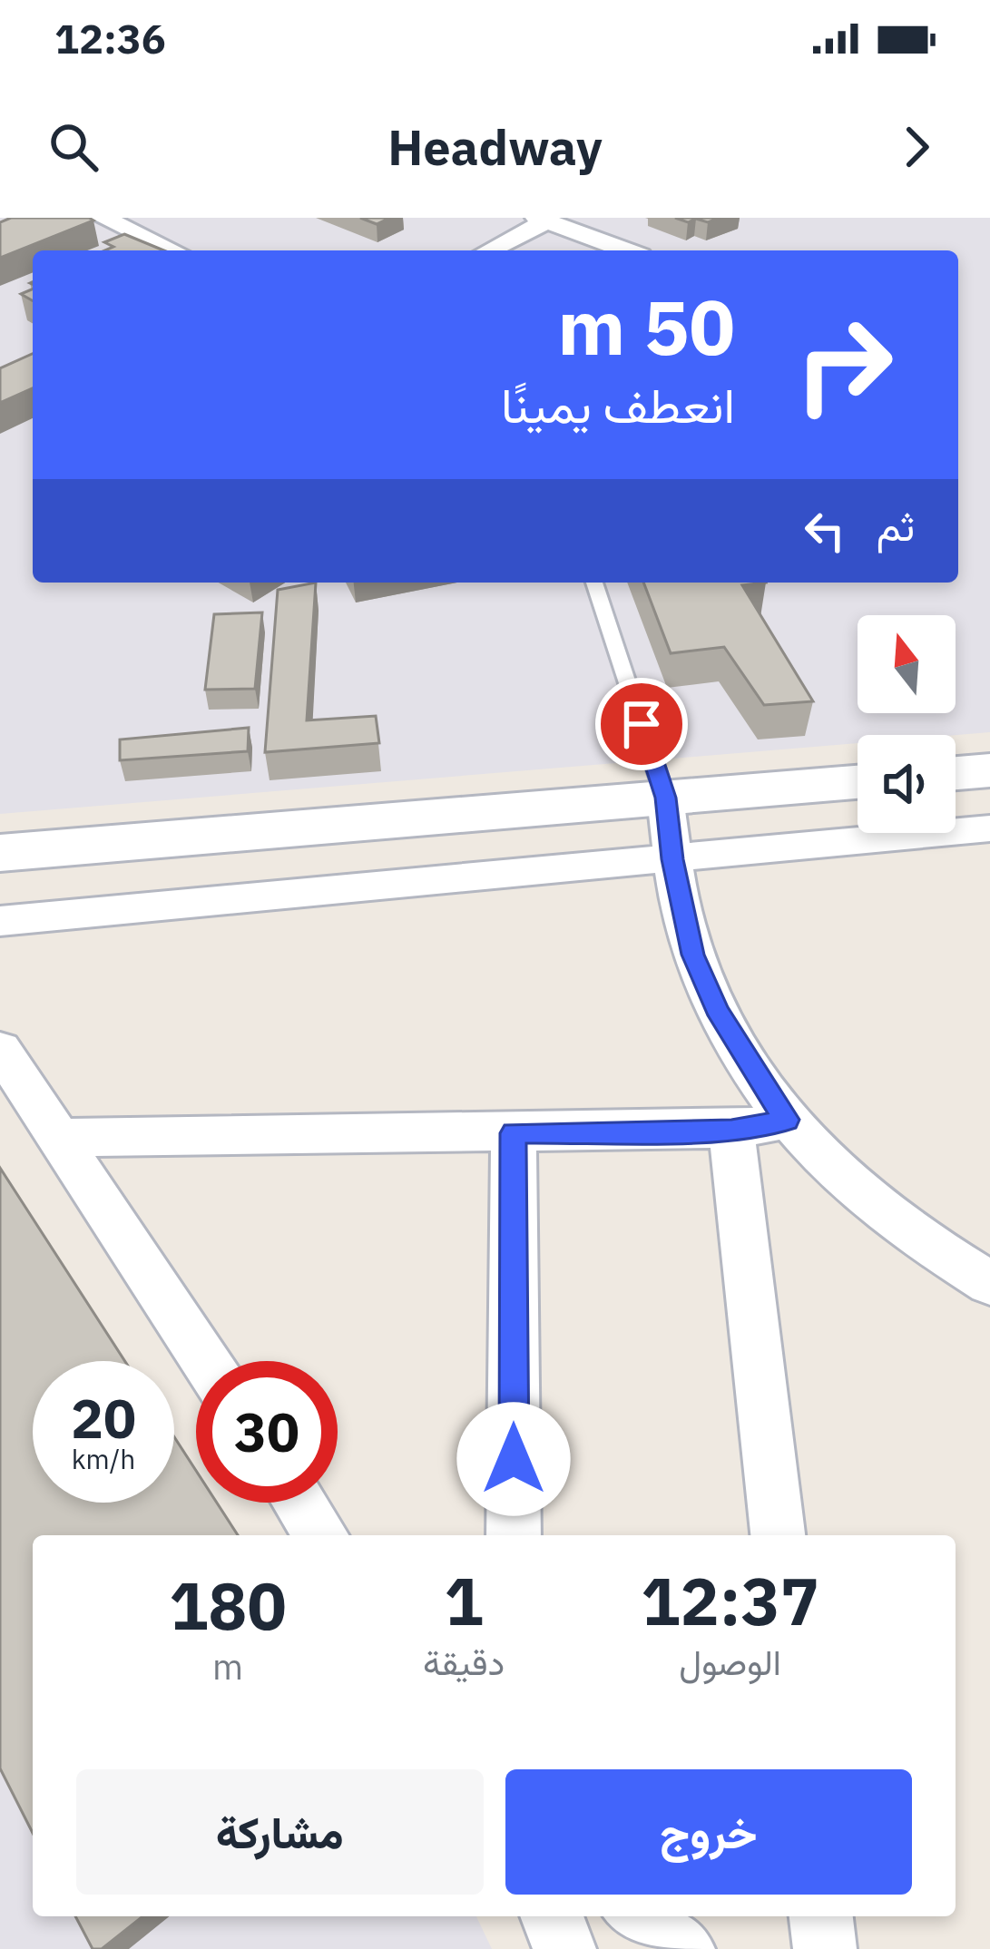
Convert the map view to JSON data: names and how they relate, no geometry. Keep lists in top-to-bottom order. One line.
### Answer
{"north":"top","page":{"status":"12:36","header":"Headway","turn":["50 m","انعطف يمينًا"],"then":"ثم","speed":"20 km/h","limit":"30","eta":["12:37","الوصول","1","دقيقة","180","m"],"buttons":["خروج","مشاركة"]}}
